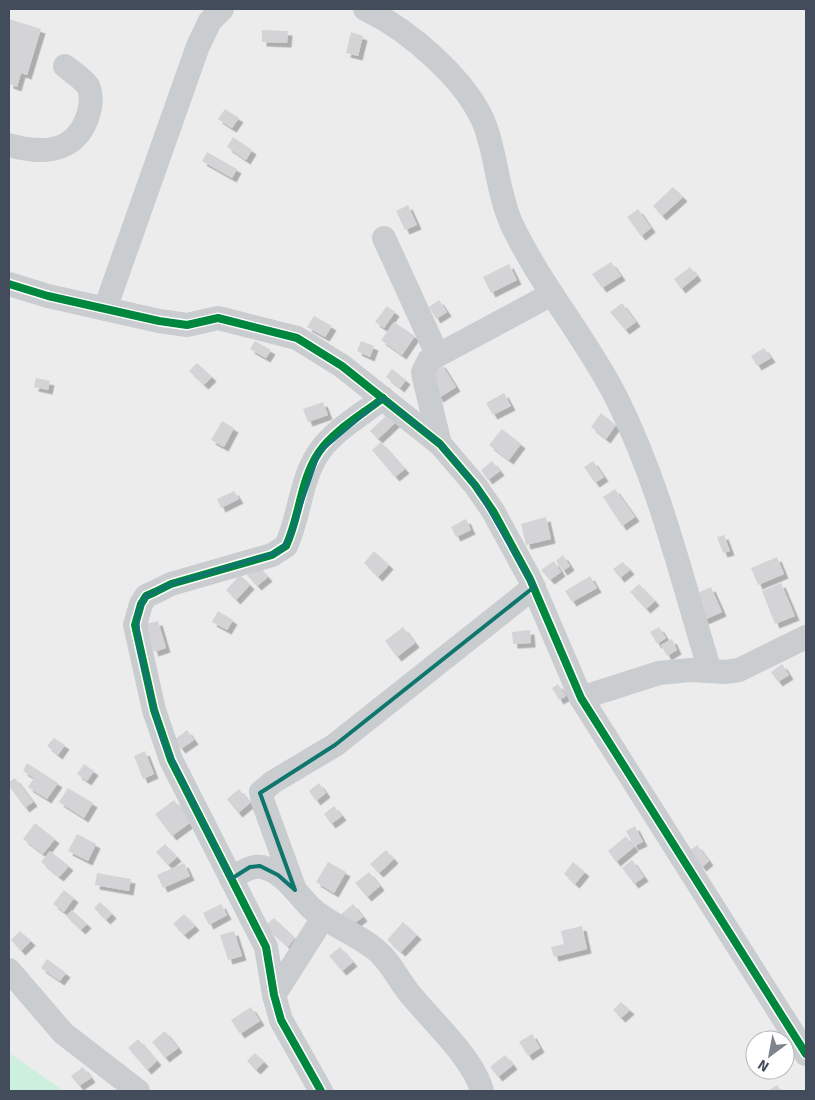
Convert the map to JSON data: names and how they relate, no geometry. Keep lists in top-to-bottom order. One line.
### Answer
{"north":"bottom left"}
